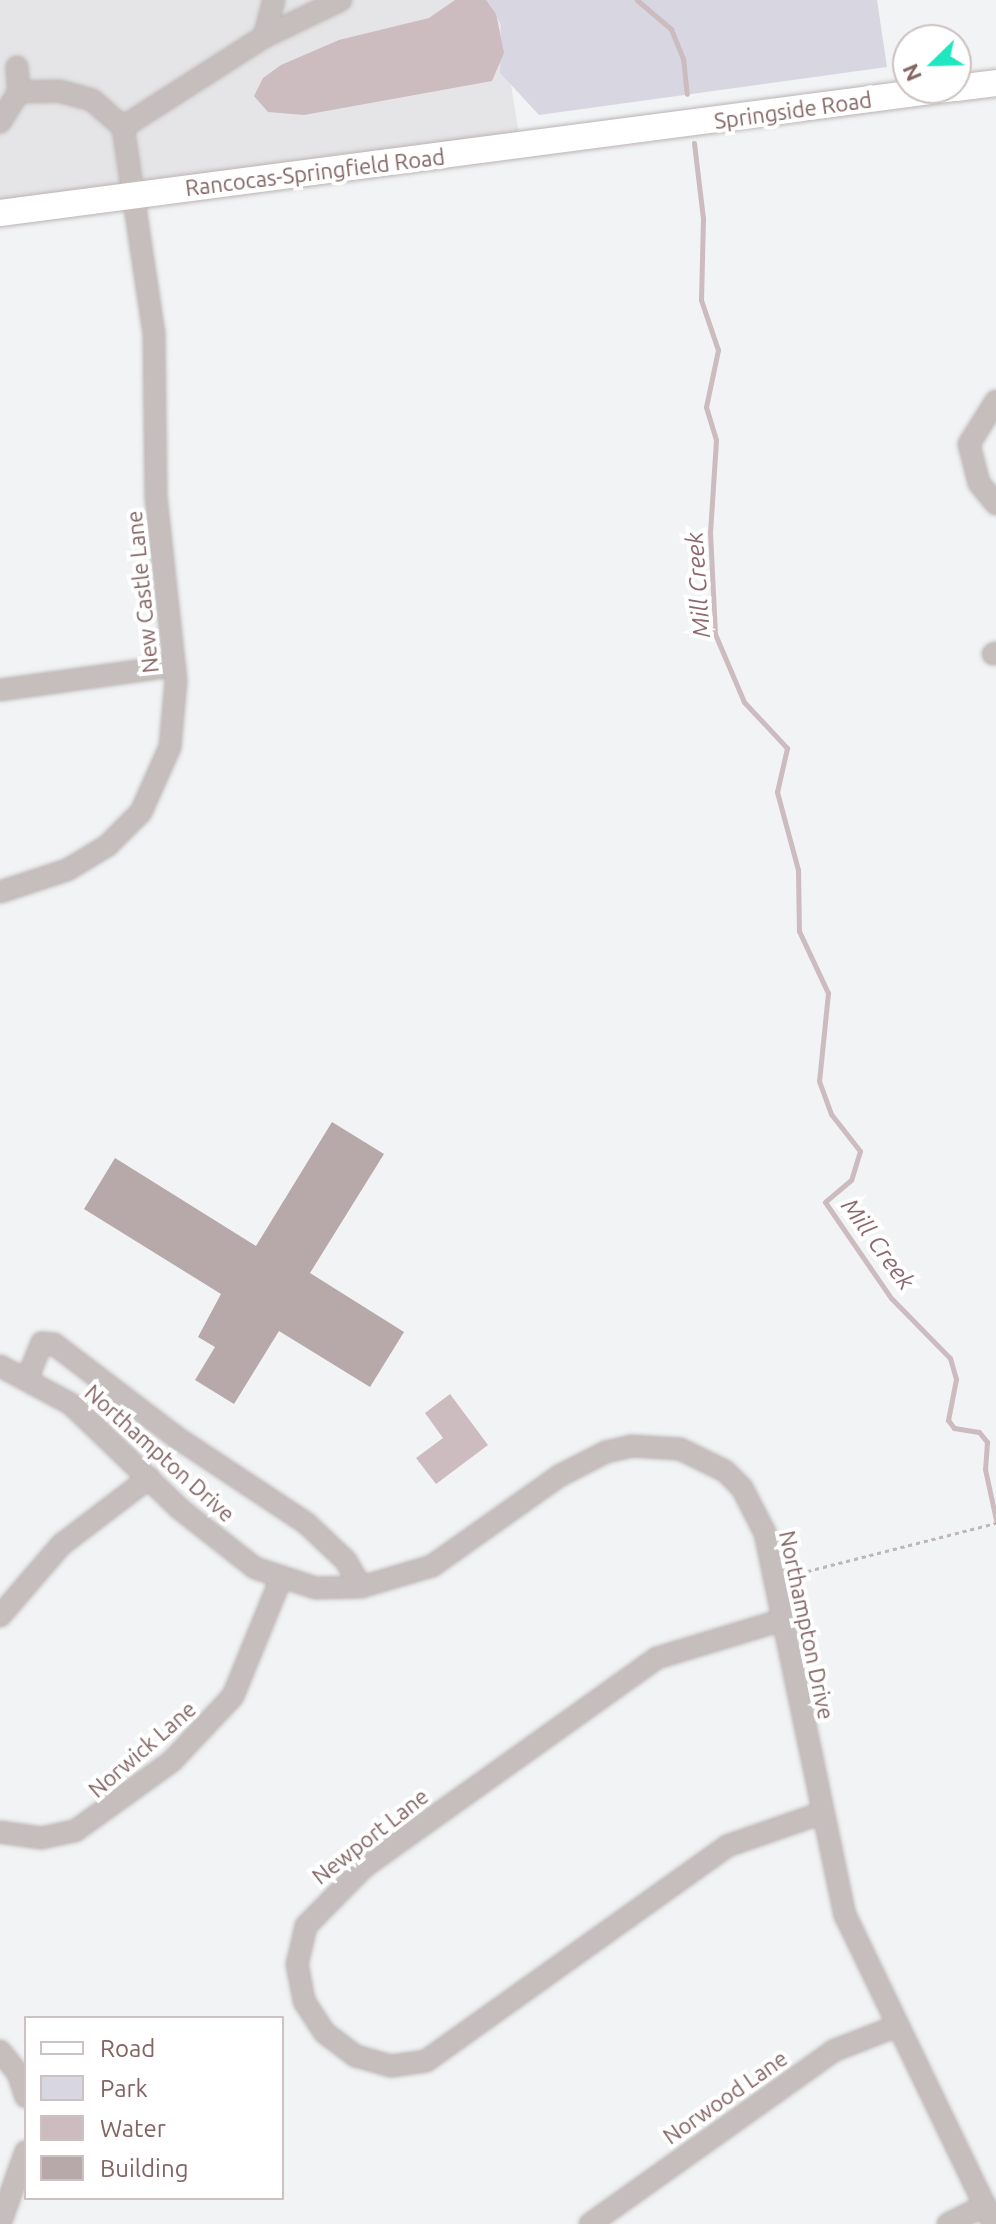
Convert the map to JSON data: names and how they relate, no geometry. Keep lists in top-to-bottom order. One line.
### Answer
{"streets":{"main road":["Springside Road","Rancocas-Springfield Road"],"street":["New Castle Lane","Northampton Drive","Norwick Lane","Newport Lane","Norwood Lane"]},"crossings":[["Springside Road","Rancocas-Springfield Road"],["Rancocas-Springfield Road","New Castle Lane"],["Northampton Drive","Norwick Lane"],["Northampton Drive","Newport Lane"],["Northampton Drive","Norwood Lane"]],"water":["Mill Creek"],"legend":["Road","Park","Water","Building"],"north":"bottom left"}
